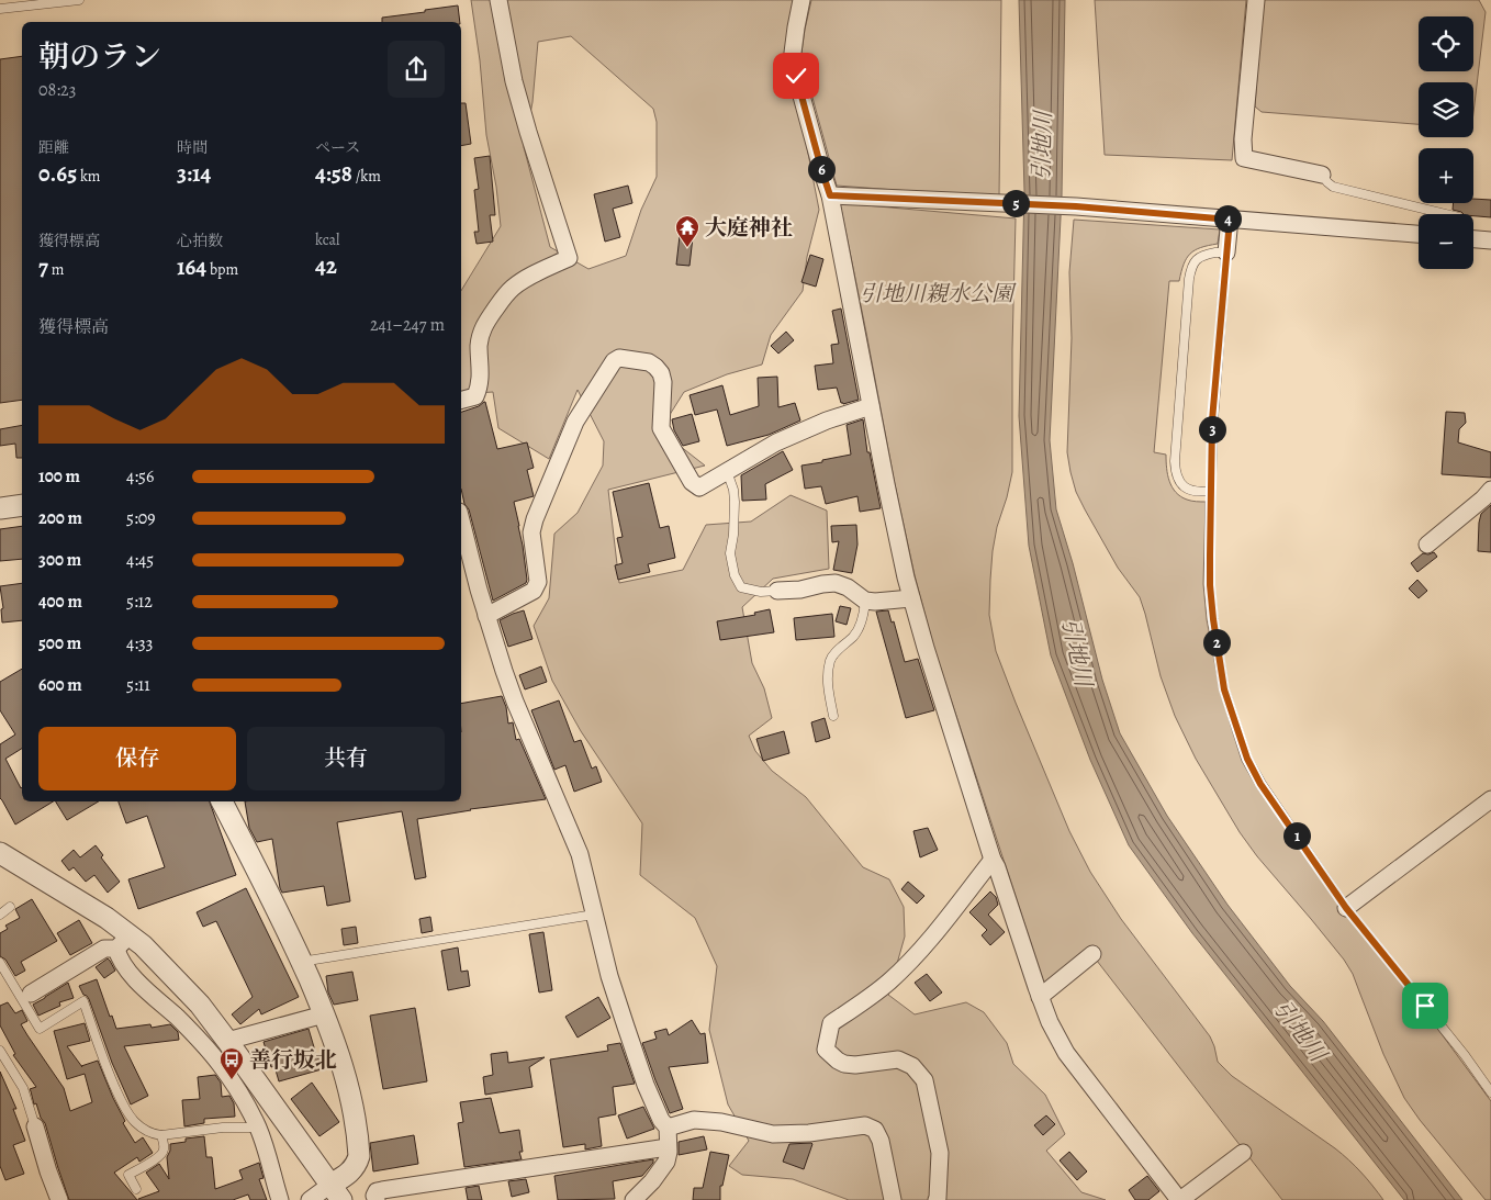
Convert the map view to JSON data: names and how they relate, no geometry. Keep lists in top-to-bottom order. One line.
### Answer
{"water":["引地川"],"parks":["引地川親水公園"],"places":{"temple":["大庭神社"],"bus stop":["善行坂北"]},"page":{"map_buttons":["+","−"],"heading":["朝のラン","08:23"],"stats":[["距離","0.65 km"],["時間","3:14"],["ペース","4:58 /km"],["獲得標高","7 m"],["心拍数","164 bpm"],["kcal","42"]],"pins":["6","5","4","3","2","1"],"chart":["獲得標高","241–247 m"],"list":[{"name":"100 m","note":"4:56"},{"name":"200 m","note":"5:09"},{"name":"300 m","note":"4:45"},{"name":"400 m","note":"5:12"},{"name":"500 m","note":"4:33"},{"name":"600 m","note":"5:11"}],"buttons":["保存","共有"]}}
